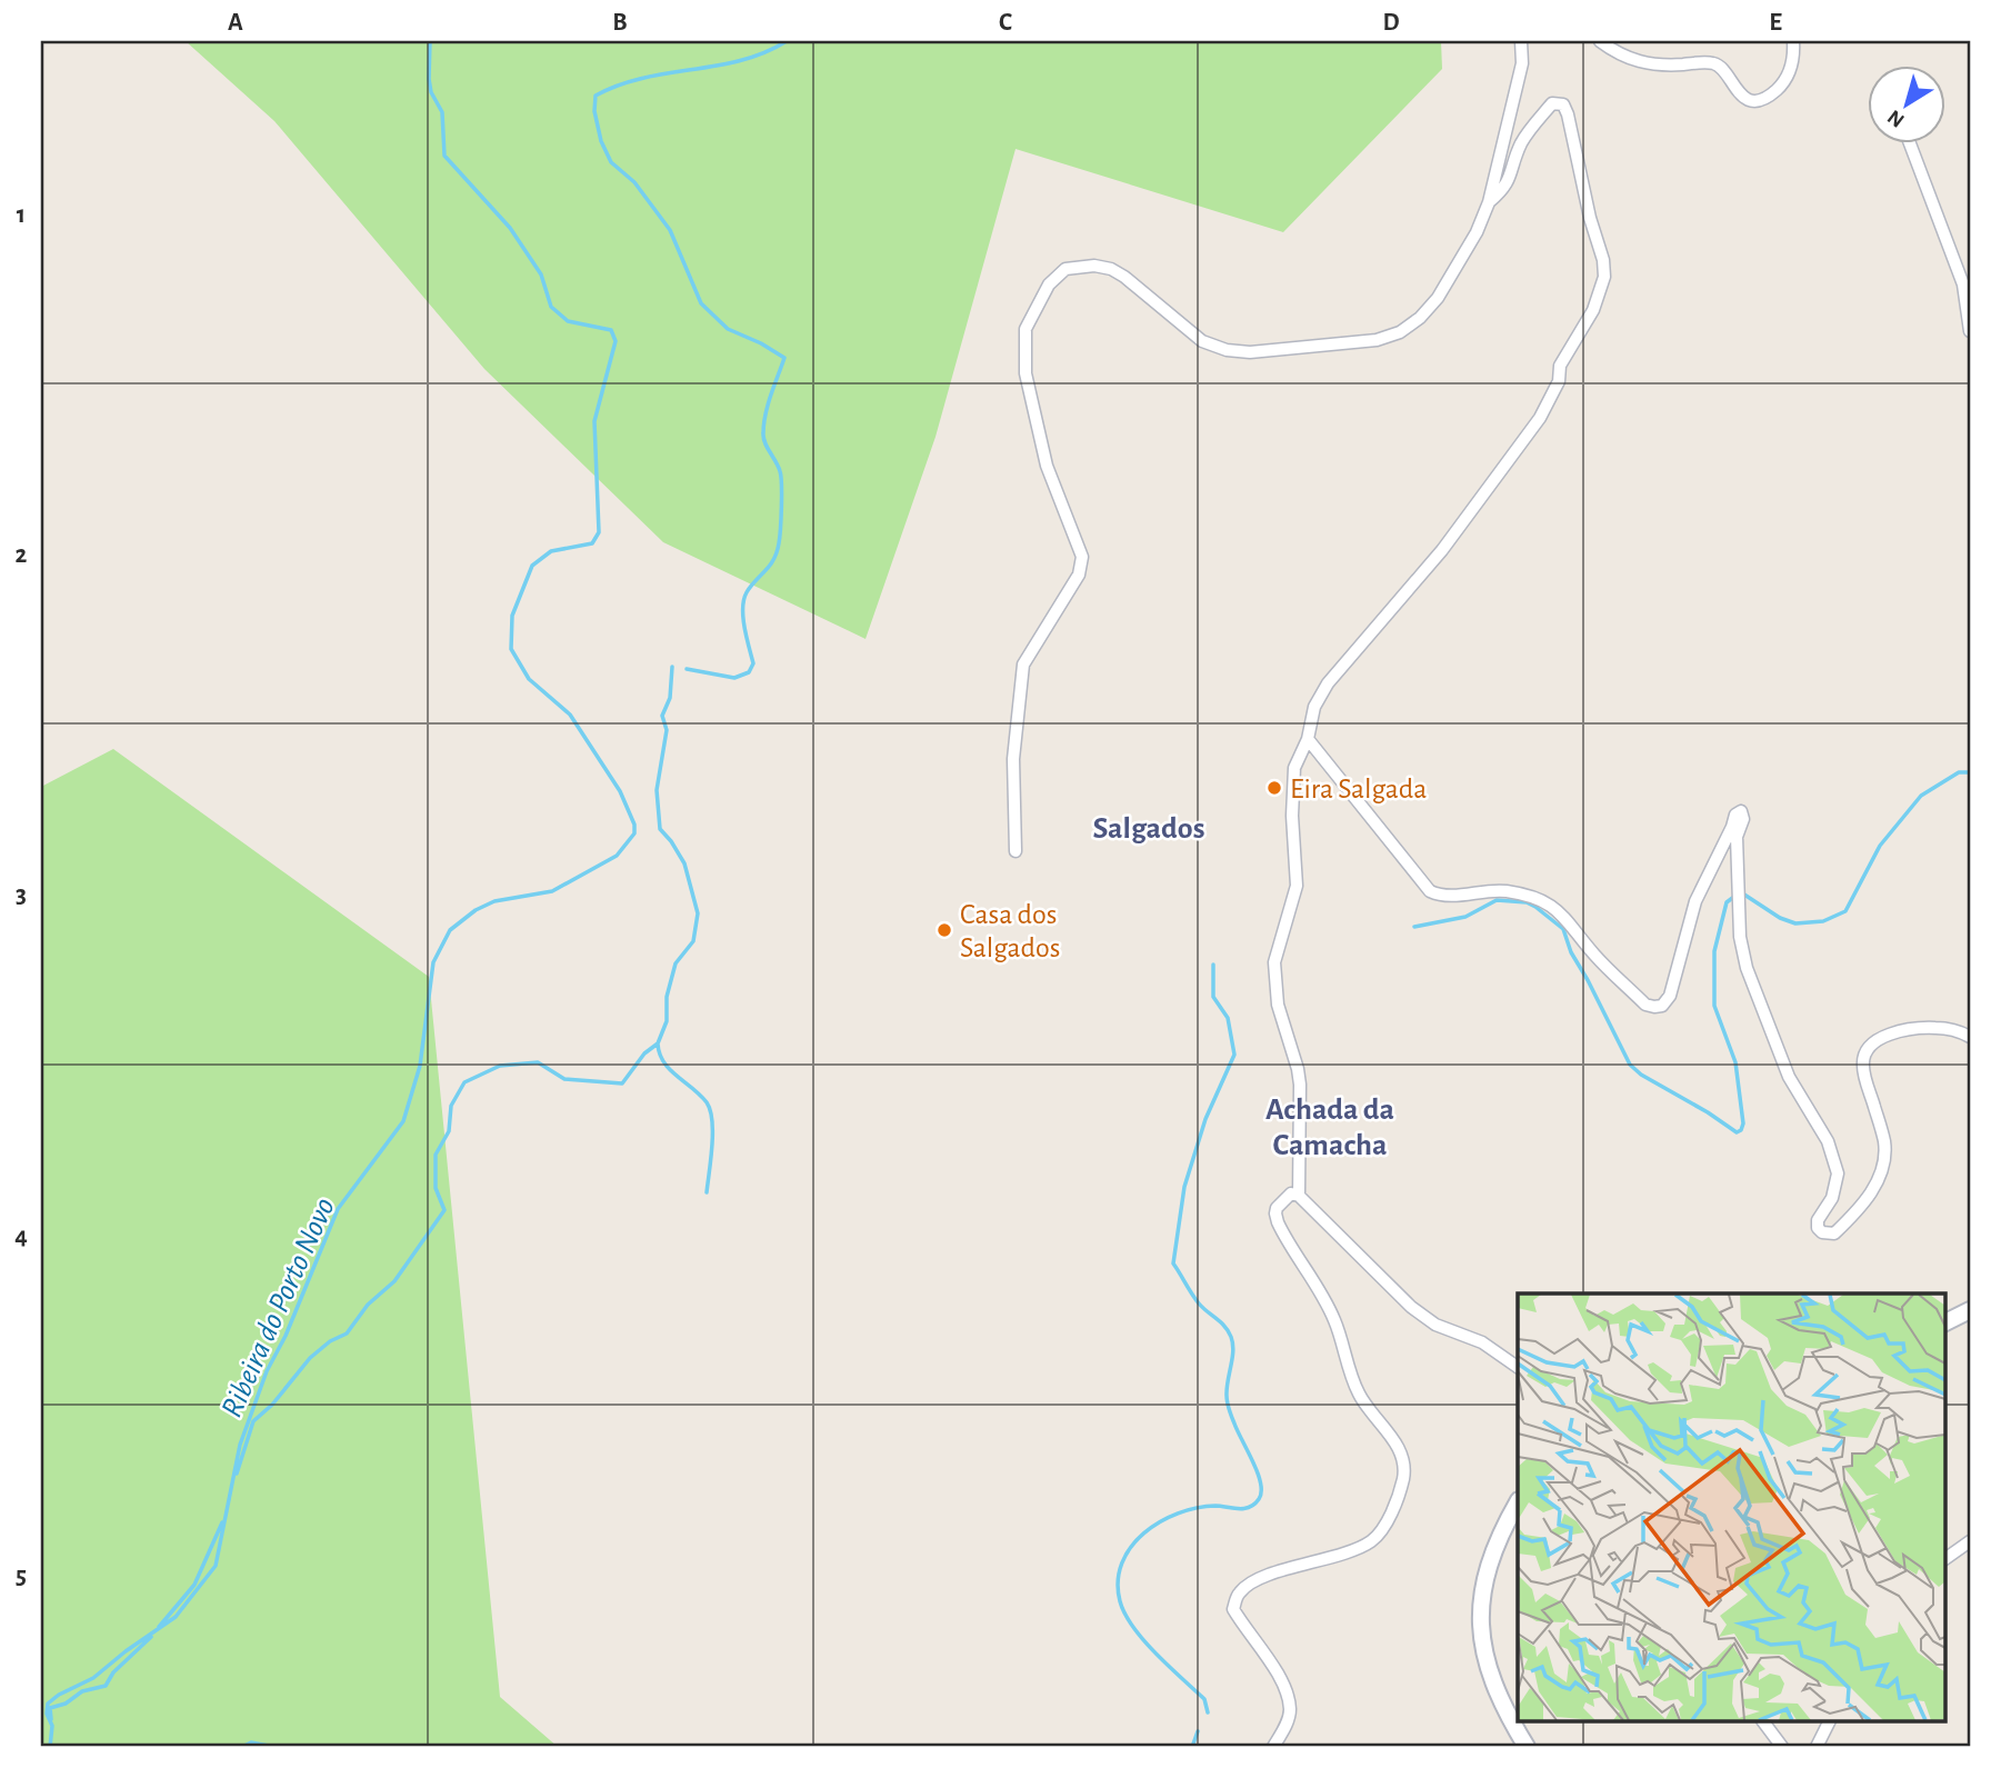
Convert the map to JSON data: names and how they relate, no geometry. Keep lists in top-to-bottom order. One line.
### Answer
{"districts":["Salgados","Achada da Camacha"],"water":["Ribeira do Porto Novo"],"places":["Eira Salgada","Casa dos Salgados"],"north":"bottom left","grid":{"columns":["A","B","C","D","E"],"rows":["1","2","3","4","5"]}}
